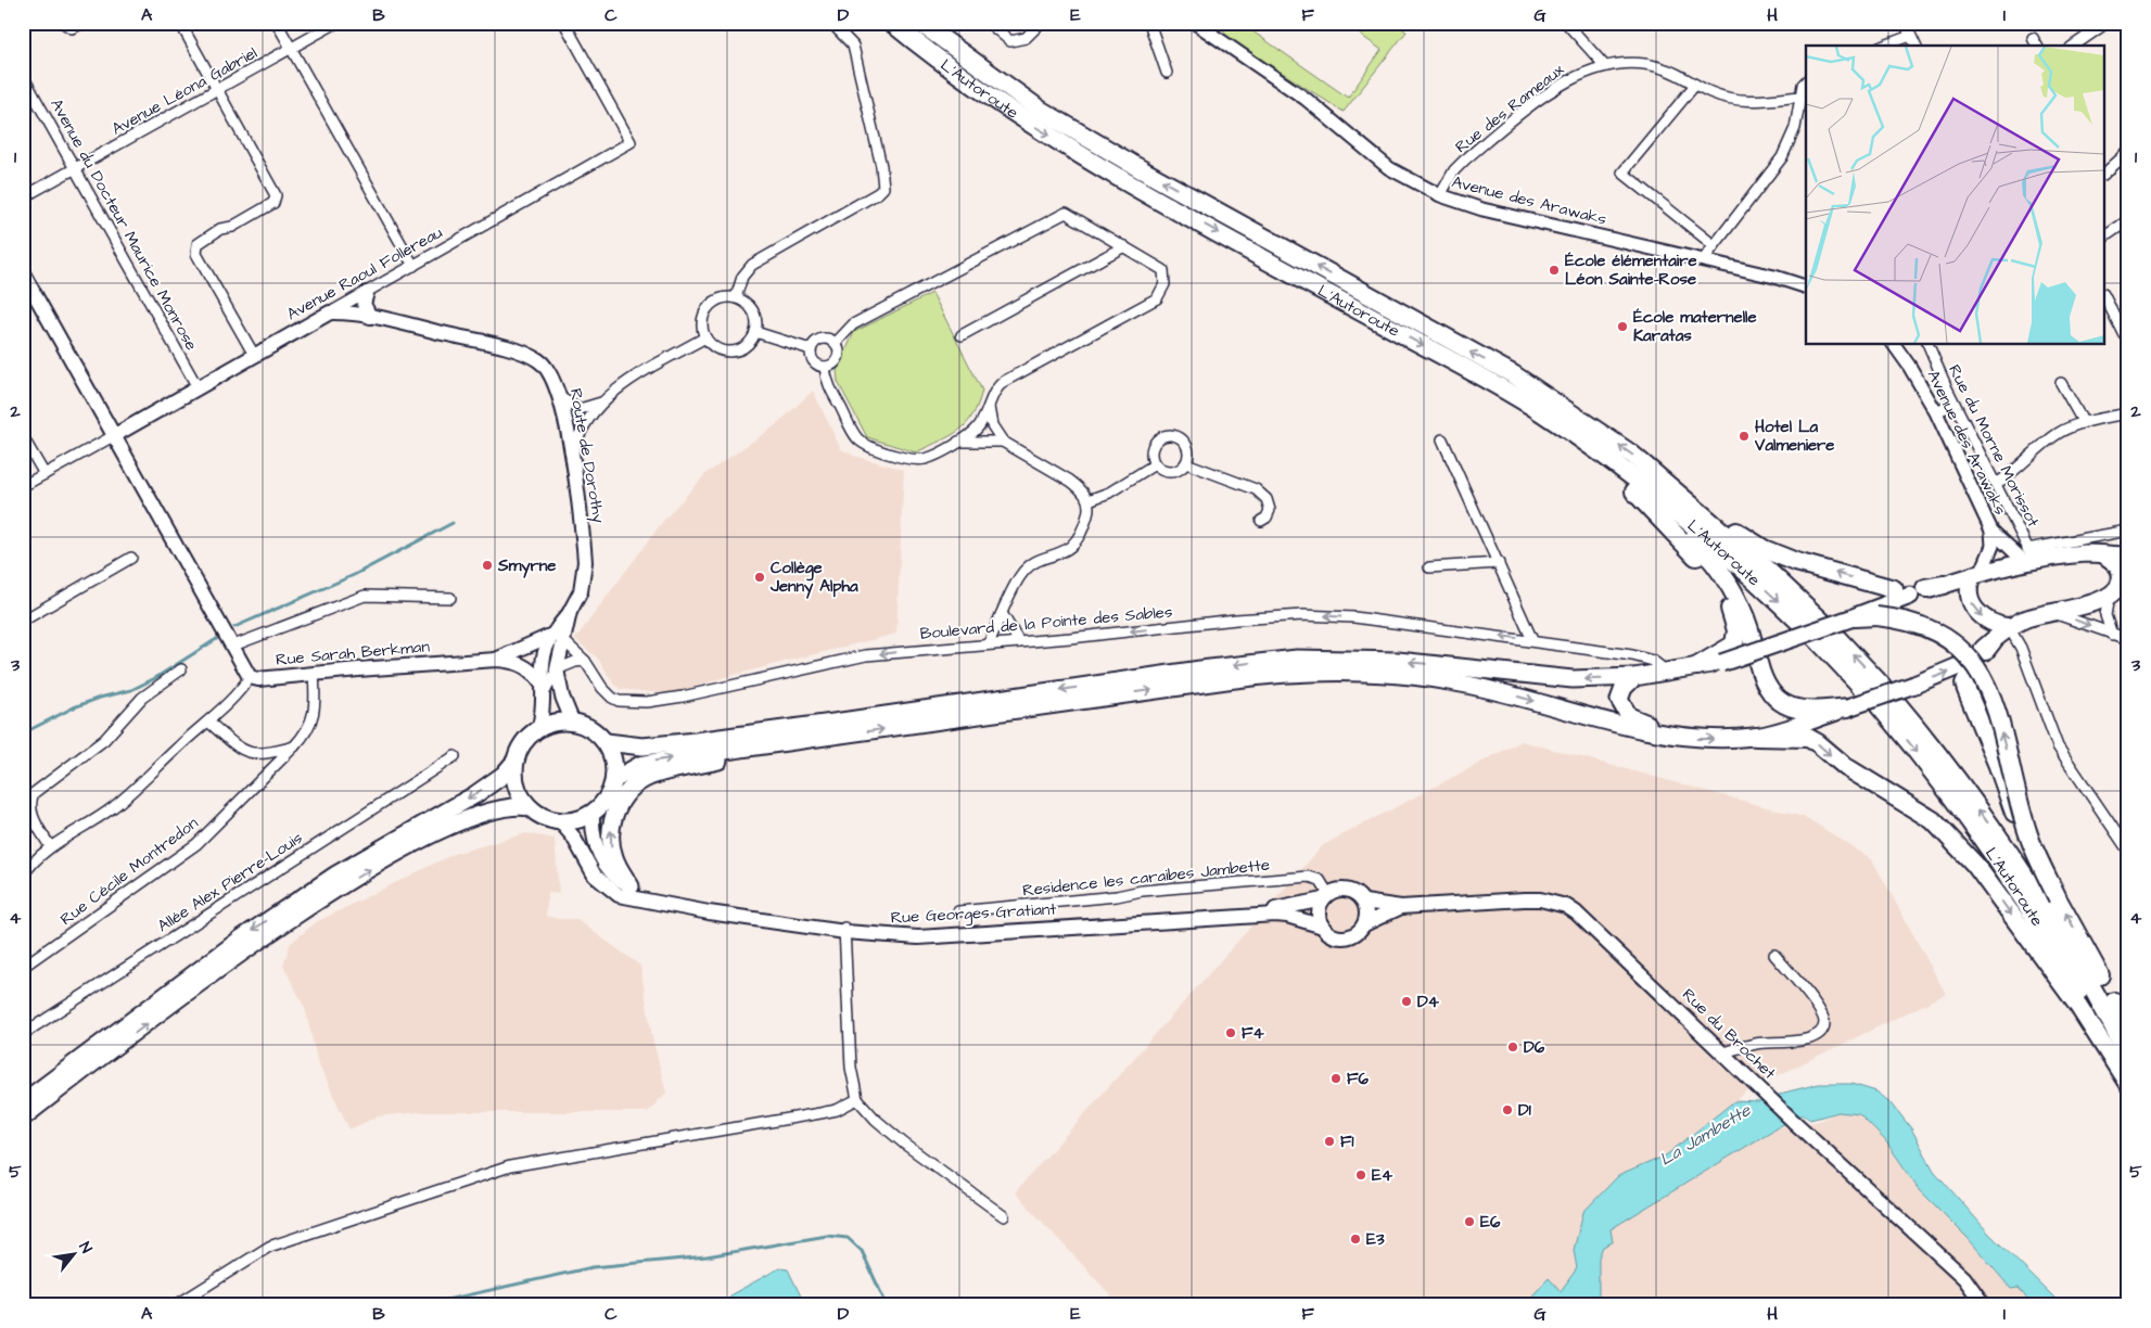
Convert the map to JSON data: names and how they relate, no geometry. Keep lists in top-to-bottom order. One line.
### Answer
{"streets":{"highway":["L'Autoroute"],"main road":["Avenue Raoul Follereau","Route de Dorothy","Rue Sarah Berkman","Rue Georges Gratiant","Rue du Brochet"],"street":["Avenue Léona Gabriel","Rue des Rameaux","Avenue des Arawaks","Avenue du Docteur Maurice Monrose","Rue du Morne Morissot","Boulevard de la Pointe des Sables","Rue Cécile Montredon","Residence les caraibes Jambette","Allée Alex Pierre-Louis"]},"crossings":[["Avenue Léona Gabriel","Avenue du Docteur Maurice Monrose"],["Rue des Rameaux","Avenue des Arawaks"],["Avenue des Arawaks","Rue du Morne Morissot"],["Avenue du Docteur Maurice Monrose","Avenue Raoul Follereau"],["Avenue Raoul Follereau","Route de Dorothy"],["Route de Dorothy","Boulevard de la Pointe des Sables"],["Rue Sarah Berkman","Rue Cécile Montredon"],["Residence les caraibes Jambette","Rue du Brochet"]],"one_way":["Boulevard de la Pointe des Sables"],"water":["La Jambette"],"places":["École élémentaire Léon Sainte-Rose","École maternelle Karatas","Hotel La Valmeniere","Smyrne","Collège Jenny Alpha","D4","F4","D6","F6","D1","F1","E4","E6","E3"],"north":"top right","grid":{"columns":["A","B","C","D","E","F","G","H","I"],"rows":["1","2","3","4","5"]}}
